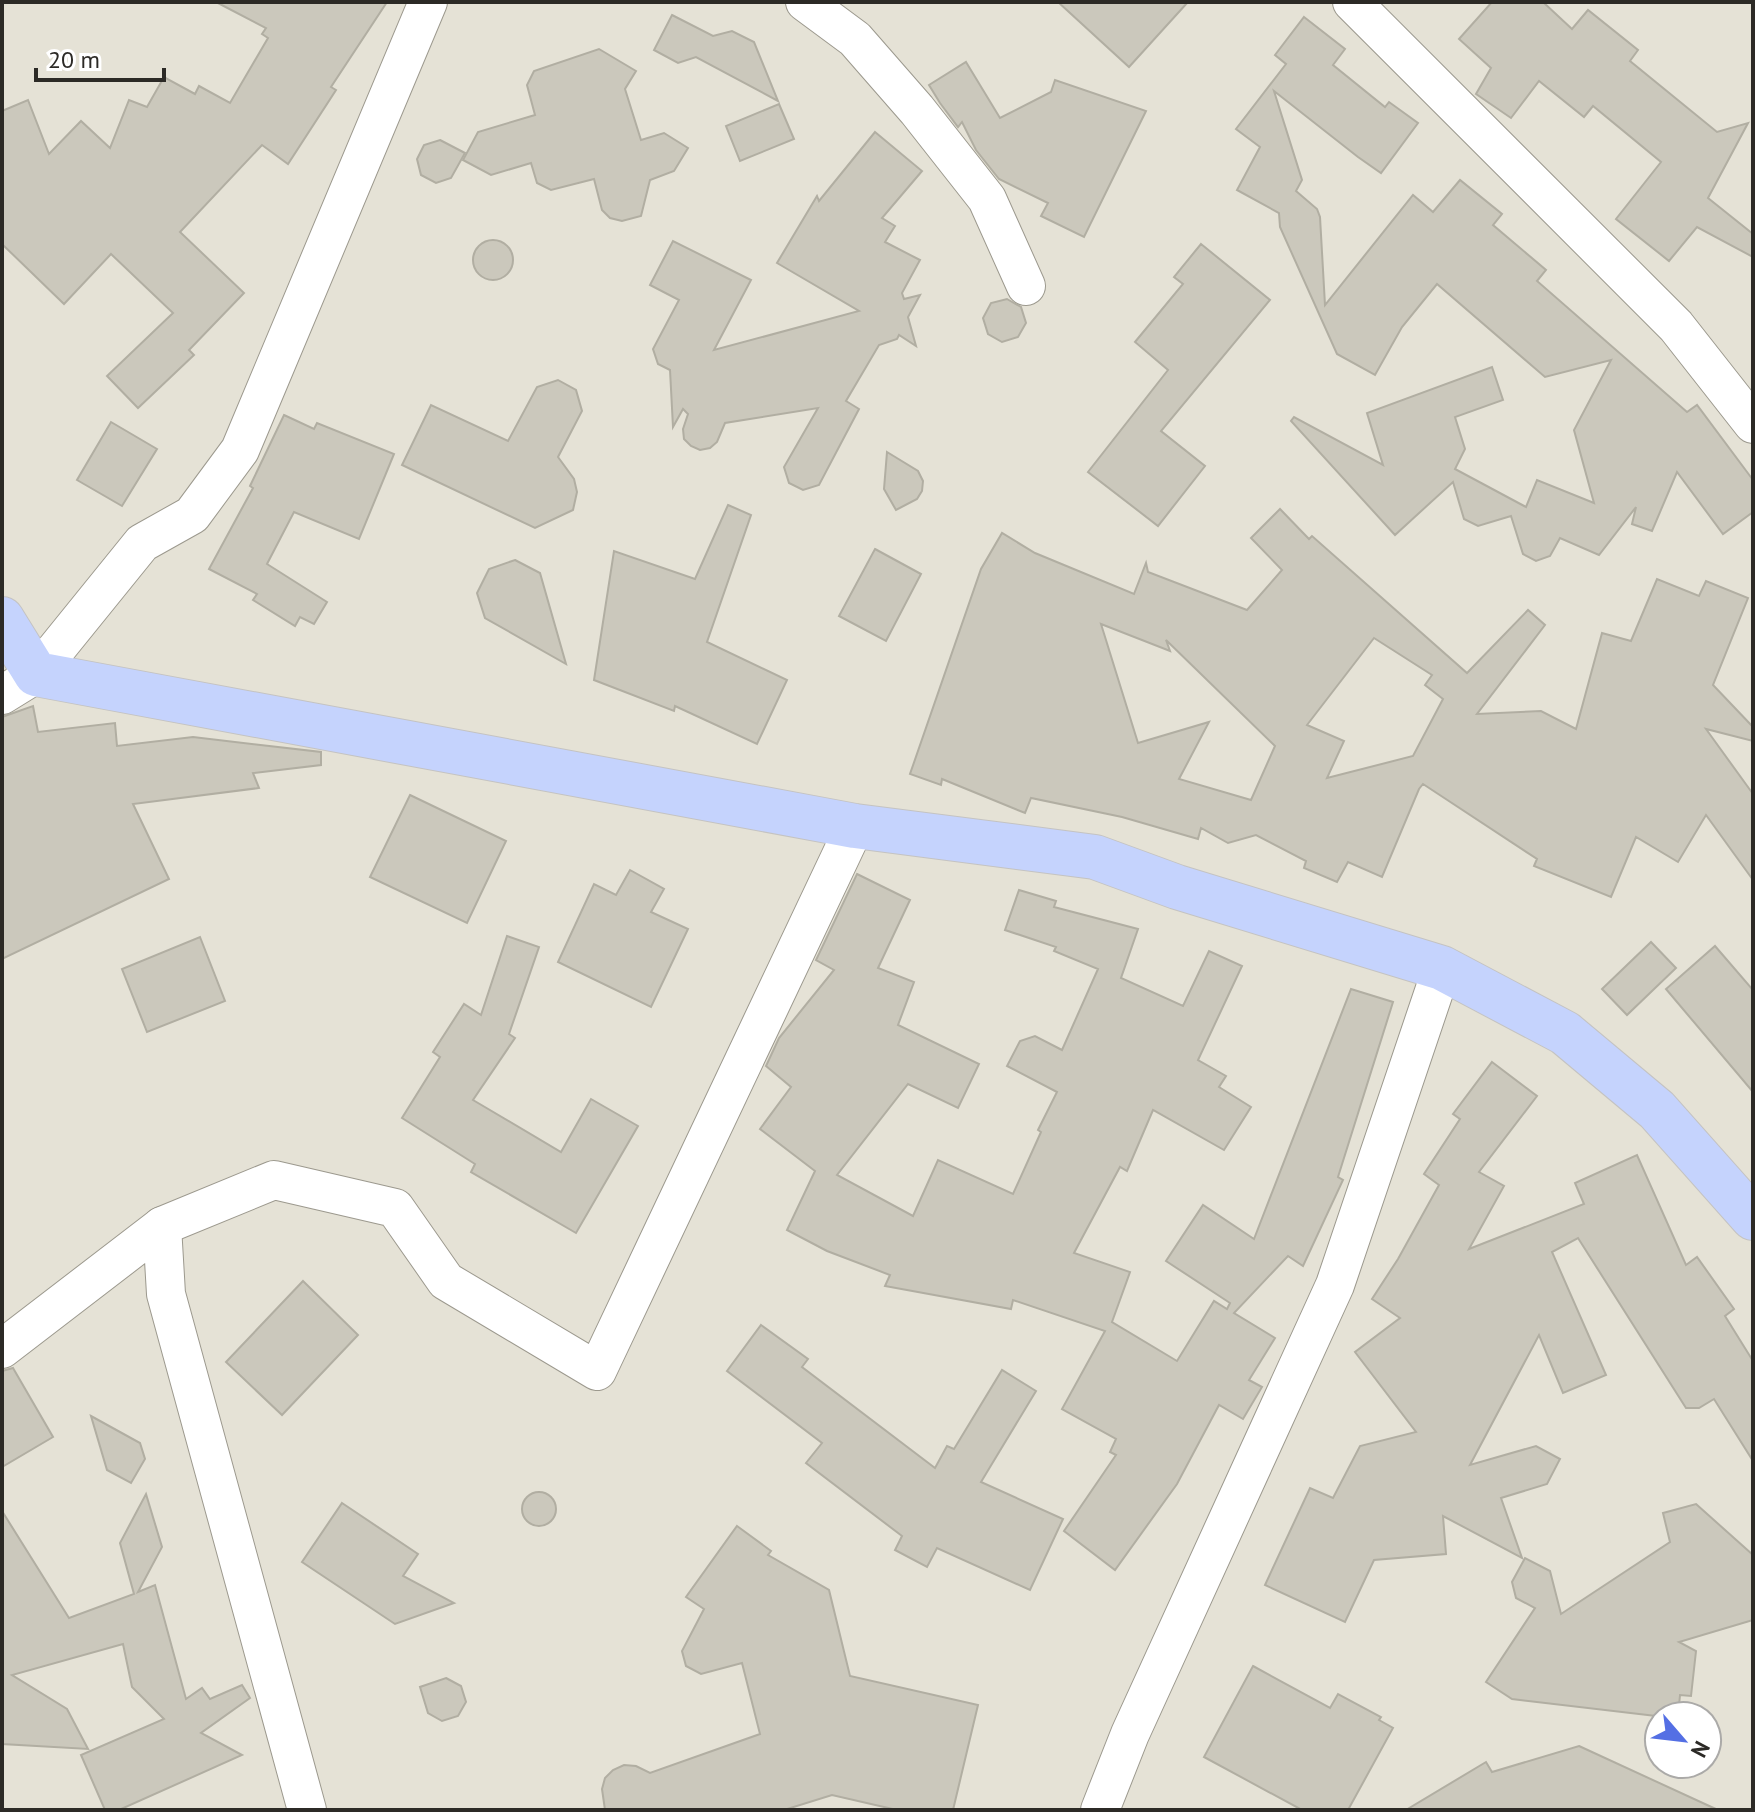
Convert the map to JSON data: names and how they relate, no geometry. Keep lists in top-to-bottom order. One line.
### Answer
{"scale_bar":"20 m","north":"bottom right"}
